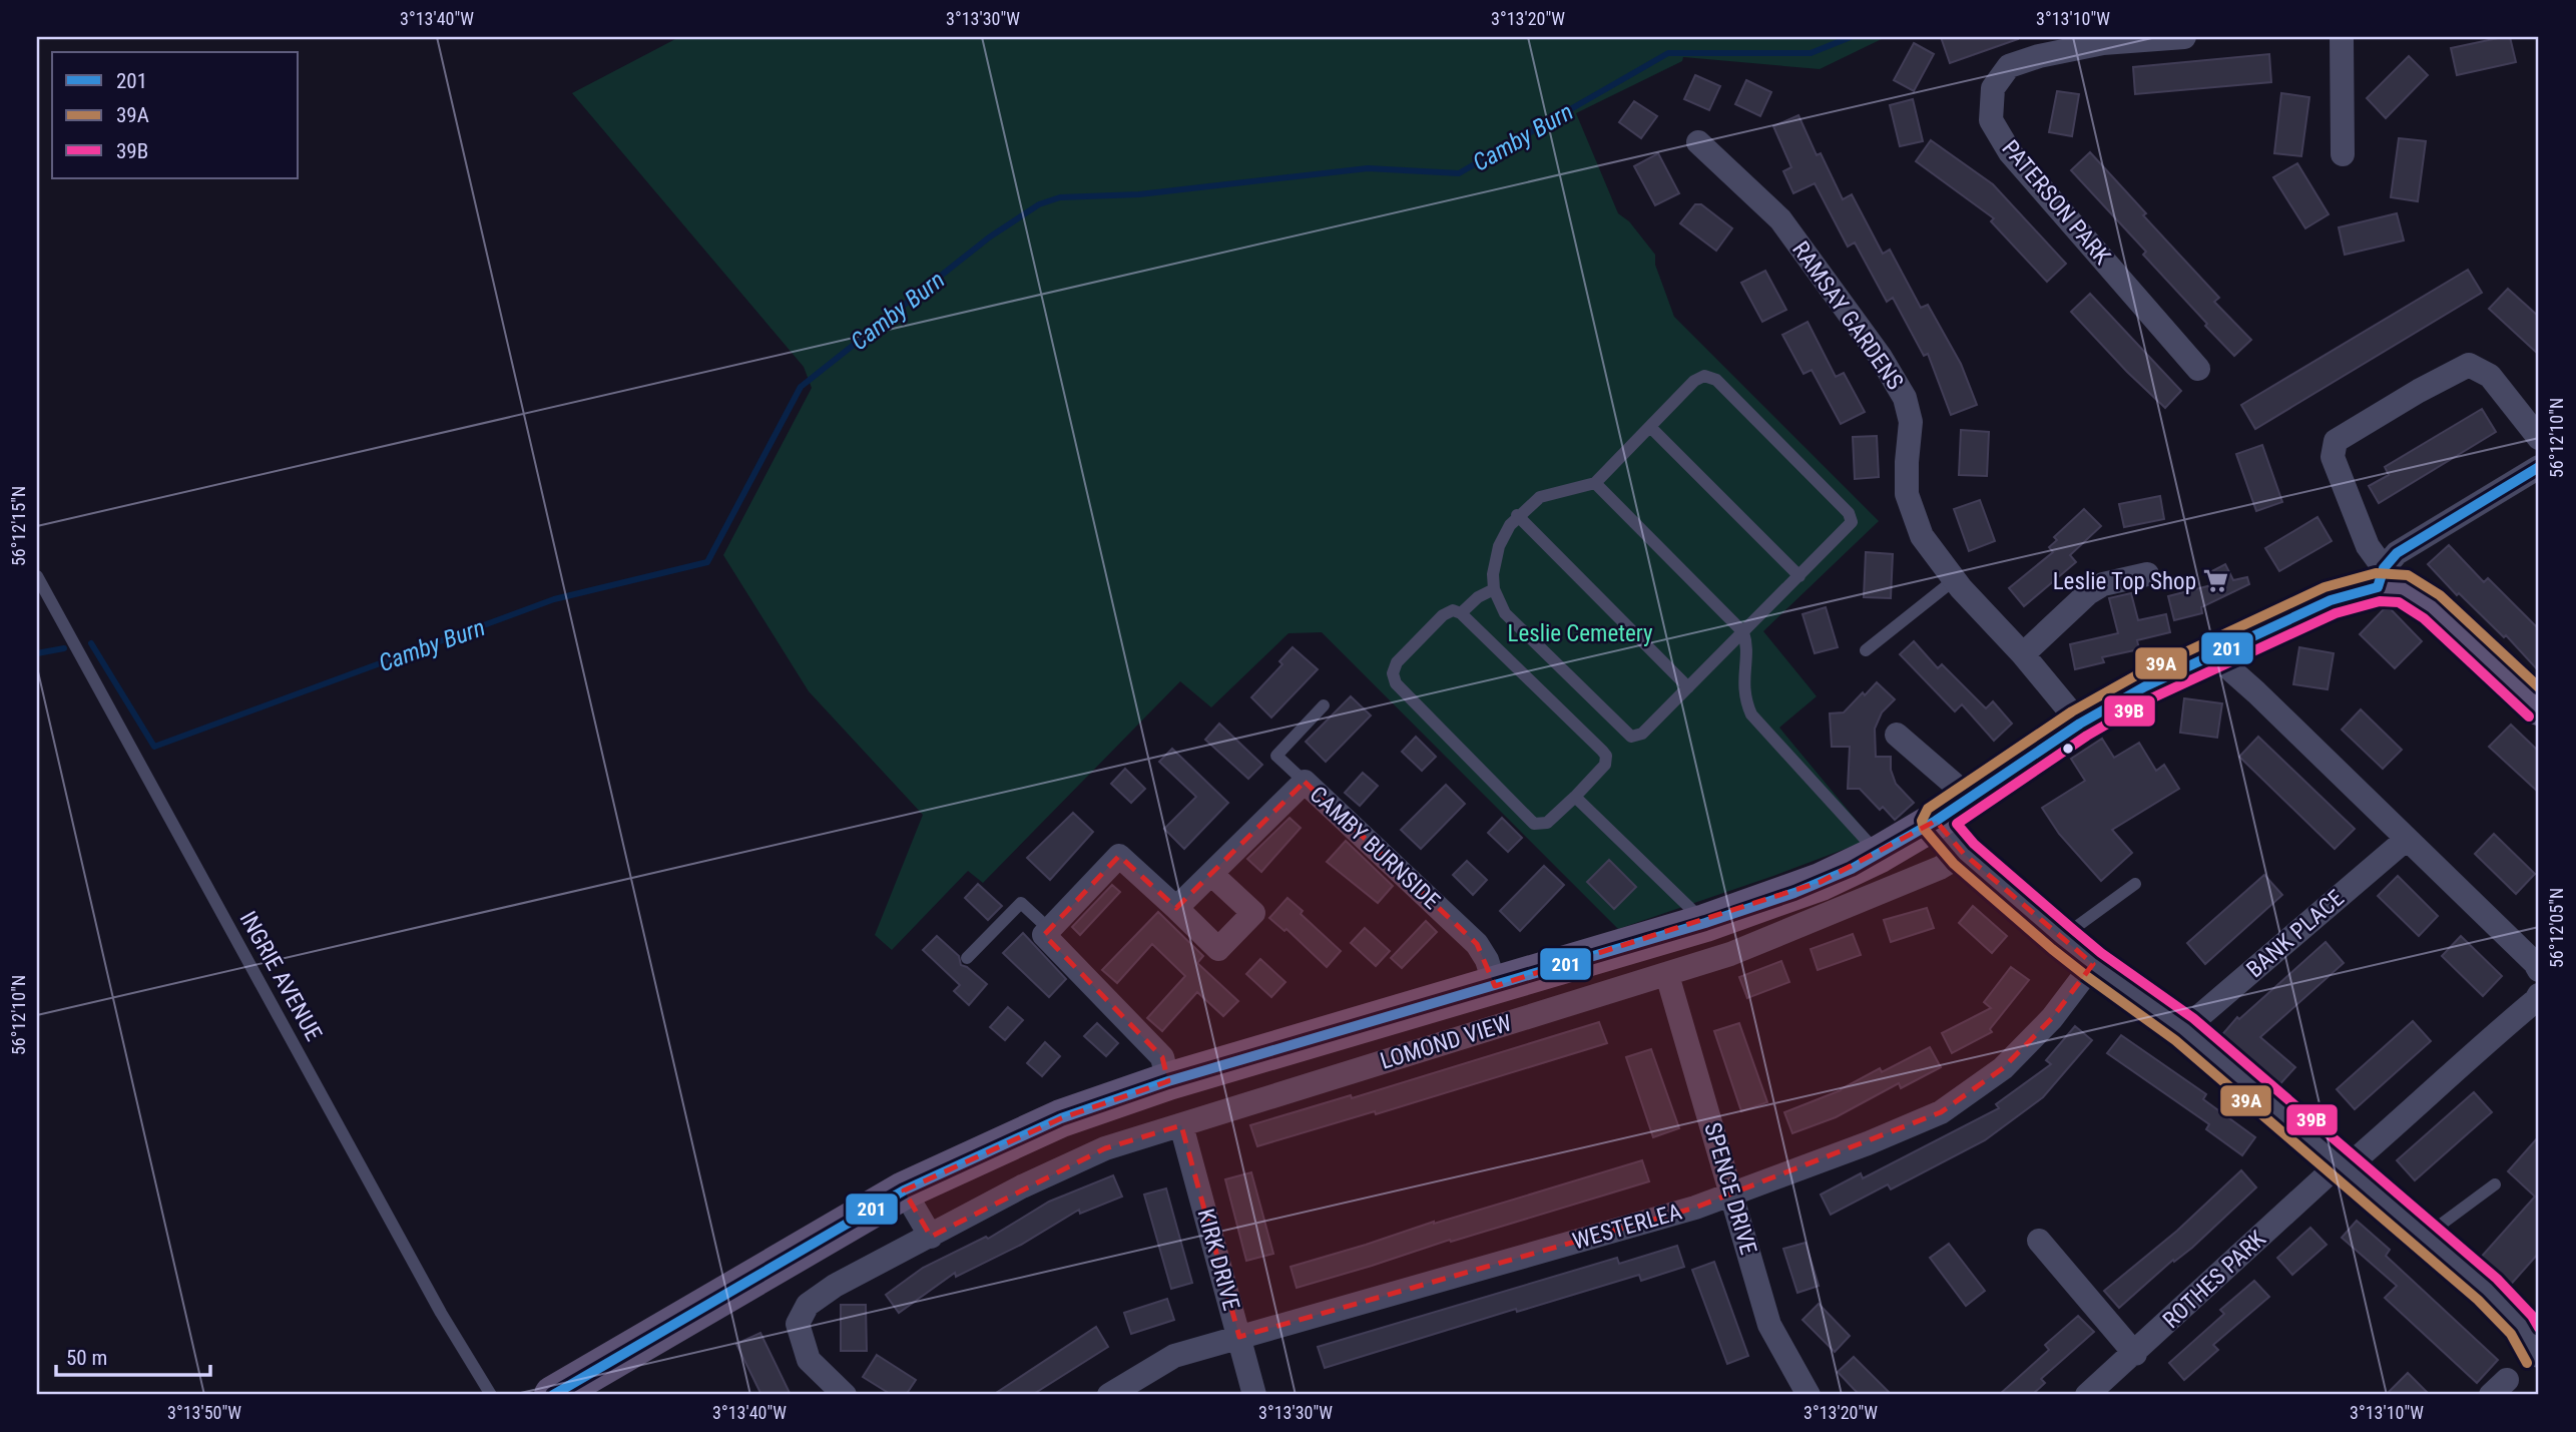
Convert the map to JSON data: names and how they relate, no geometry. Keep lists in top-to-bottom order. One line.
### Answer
{"streets":{"street":["PATERSON PARK","RAMSAY GARDENS","CAMBY BURNSIDE","BANK PLACE","LOMOND VIEW","SPENCE DRIVE","WESTERLEA","KIRK DRIVE","ROTHES PARK"],"lane":["INGRIE AVENUE"]},"crossings":[["LOMOND VIEW","SPENCE DRIVE"],["LOMOND VIEW","KIRK DRIVE"],["SPENCE DRIVE","WESTERLEA"],["WESTERLEA","KIRK DRIVE"]],"water":["Camby Burn"],"parks":["Leslie Cemetery"],"places":{"supermarket":["Leslie Top Shop"]},"lines":["transit line 201","transit line 39A","transit line 39B"],"legend":["201","39A","39B"],"scale_bar":"50 m","coordinates":["3°13'40\"W","3°13'30\"W","3°13'20\"W","3°13'10\"W","56°12'10\"N","56°12'15\"N","56°12'05\"N","3°13'50\"W"]}
